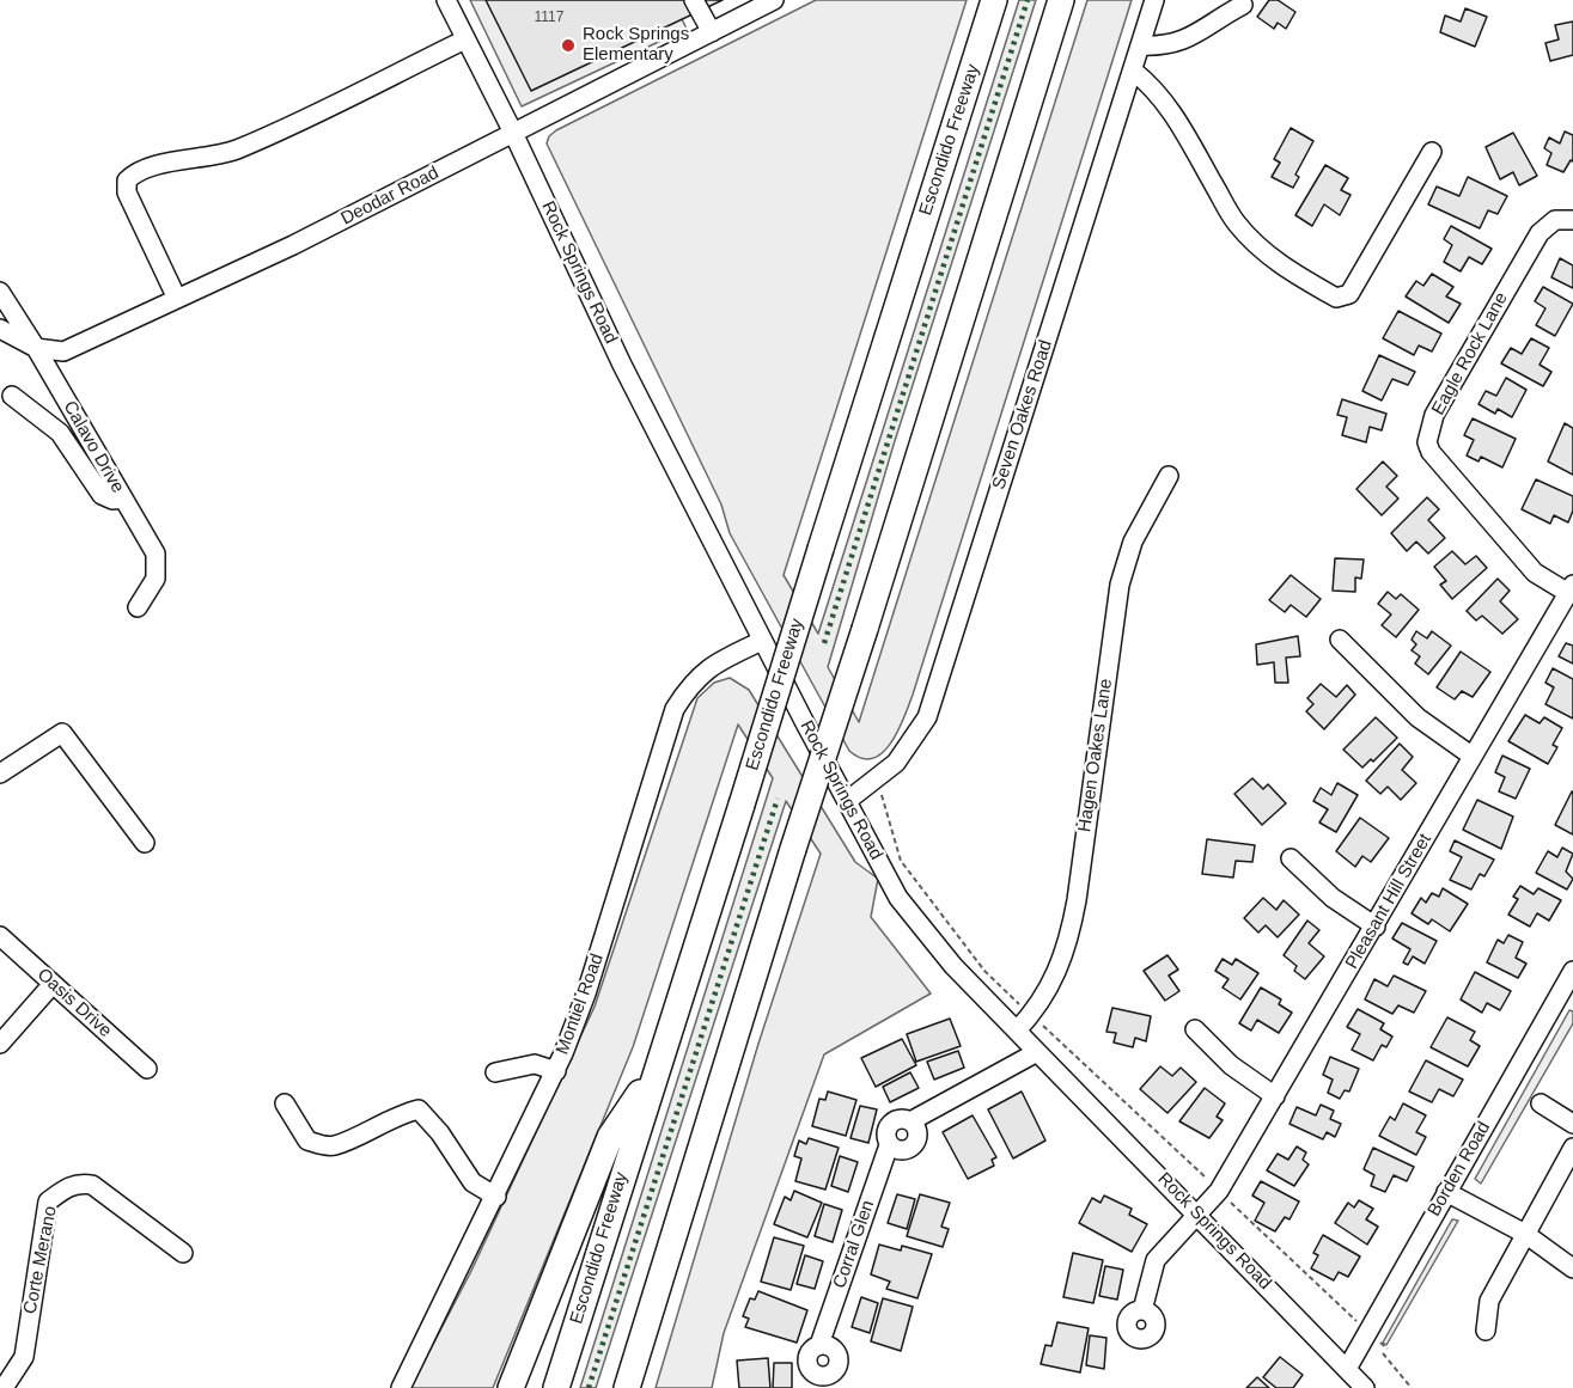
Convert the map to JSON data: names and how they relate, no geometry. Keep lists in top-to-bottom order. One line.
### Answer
{"streets":{"highway":["Escondido Freeway"],"street":["Deodar Road","Rock Springs Road","Eagle Rock Lane","Seven Oakes Road","Calavo Drive","Hagen Oakes Lane","Pleasant Hill Street","Oasis Drive","Montiel Road","Borden Road","Corral Glen","Corte Merano"]},"crossings":[["Deodar Road","Rock Springs Road"],["Deodar Road","Calavo Drive"],["Rock Springs Road","Seven Oakes Road"],["Rock Springs Road","Hagen Oakes Lane"],["Rock Springs Road","Pleasant Hill Street"],["Rock Springs Road","Montiel Road"],["Rock Springs Road","Borden Road"],["Rock Springs Road","Corral Glen"],["Eagle Rock Lane","Pleasant Hill Street"]],"places":["Rock Springs Elementary"],"house_numbers":["1117"]}
